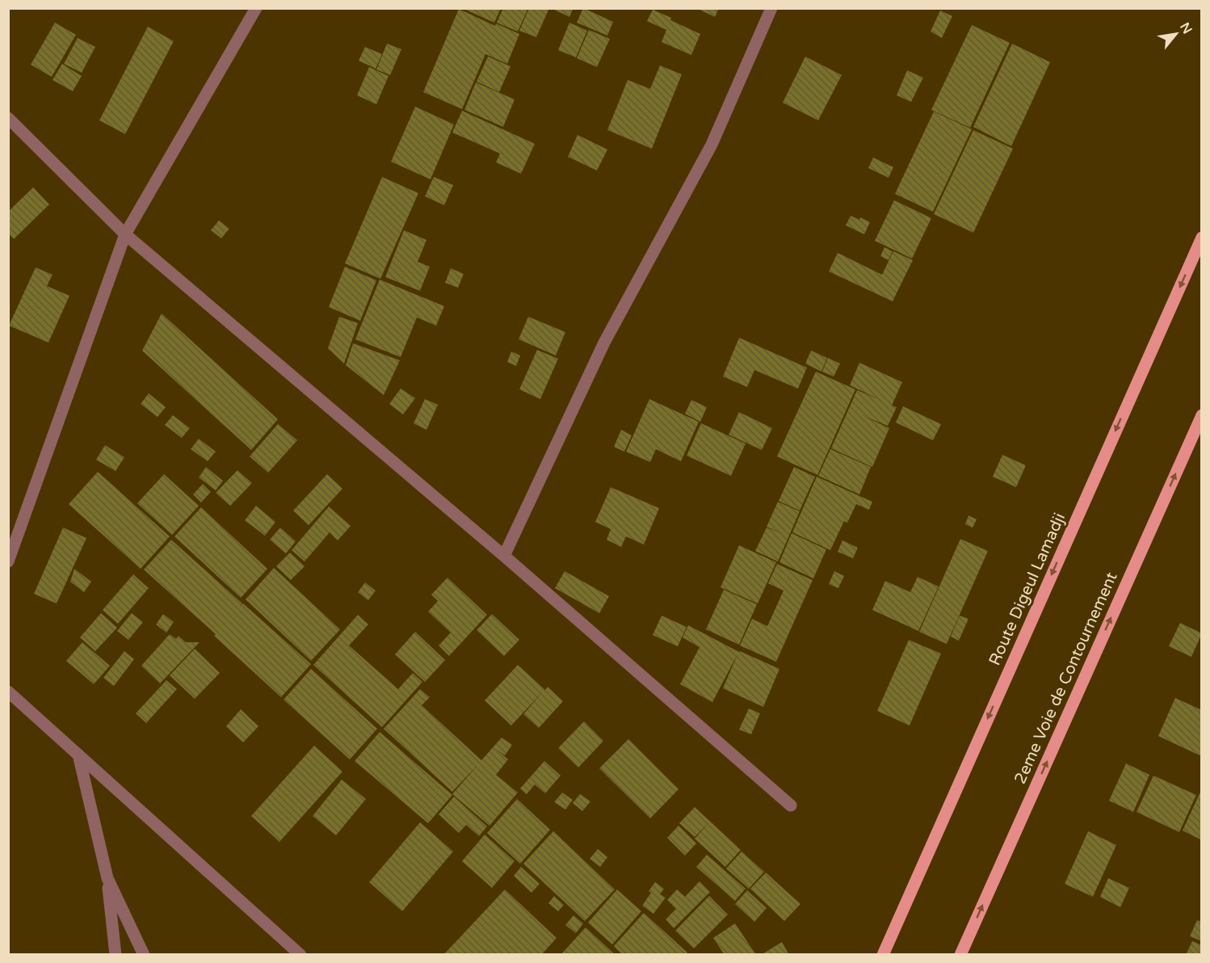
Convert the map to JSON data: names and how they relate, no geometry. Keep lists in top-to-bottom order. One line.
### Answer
{"streets":{"main road":["Route Digeul Lamadji","2eme Voie de Contournement"]},"one_way":["Route Digeul Lamadji","2eme Voie de Contournement"],"north":"top right"}
